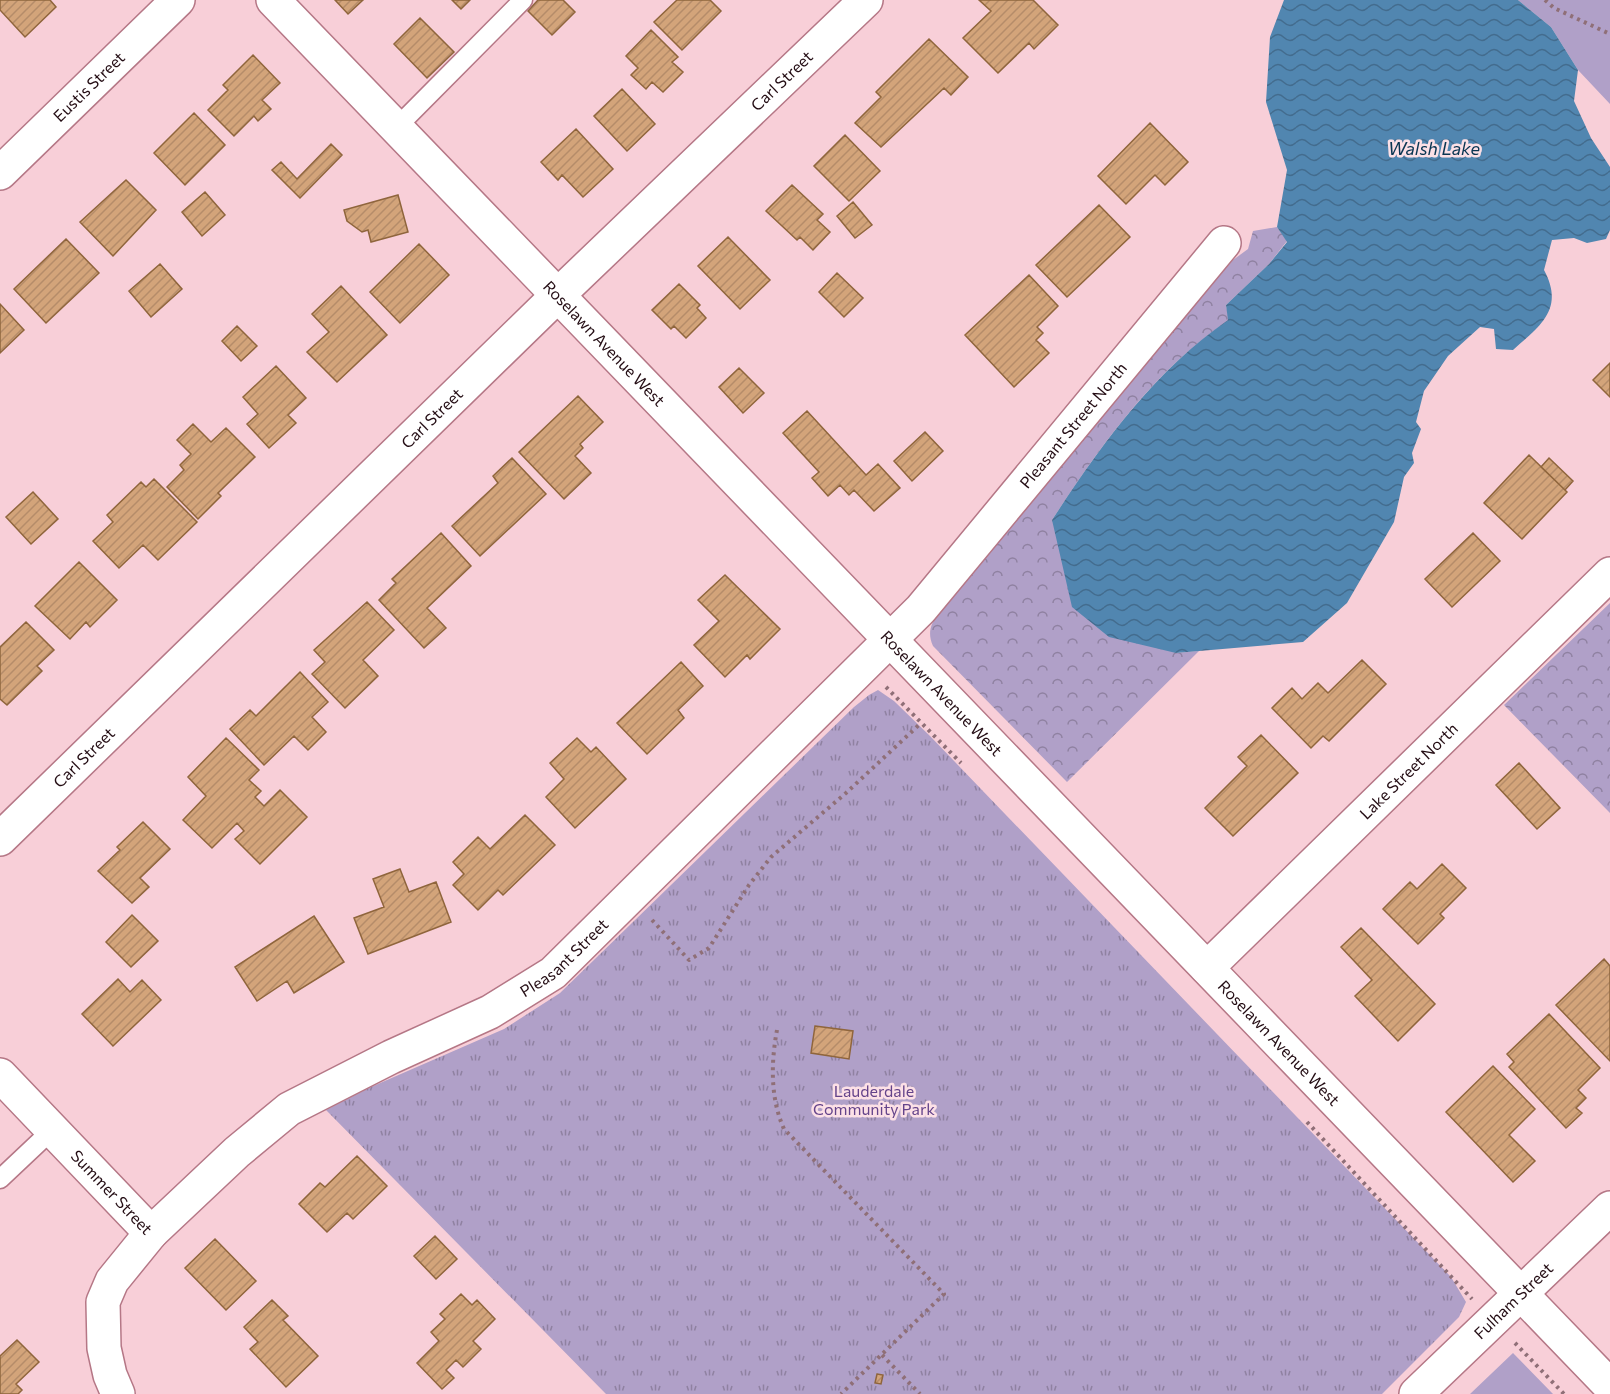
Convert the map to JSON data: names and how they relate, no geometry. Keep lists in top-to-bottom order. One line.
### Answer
{"streets":{"street":["Carl Street","Eustis Street","Roselawn Avenue West","Pleasant Street North","Lake Street North","Pleasant Street","Summer Street","Fulham Street"]},"crossings":[["Carl Street","Roselawn Avenue West"],["Roselawn Avenue West","Lake Street North"],["Roselawn Avenue West","Pleasant Street"],["Roselawn Avenue West","Fulham Street"],["Pleasant Street North","Pleasant Street"],["Pleasant Street","Summer Street"]],"water":["Walsh Lake"],"parks":["Lauderdale Community Park"]}
